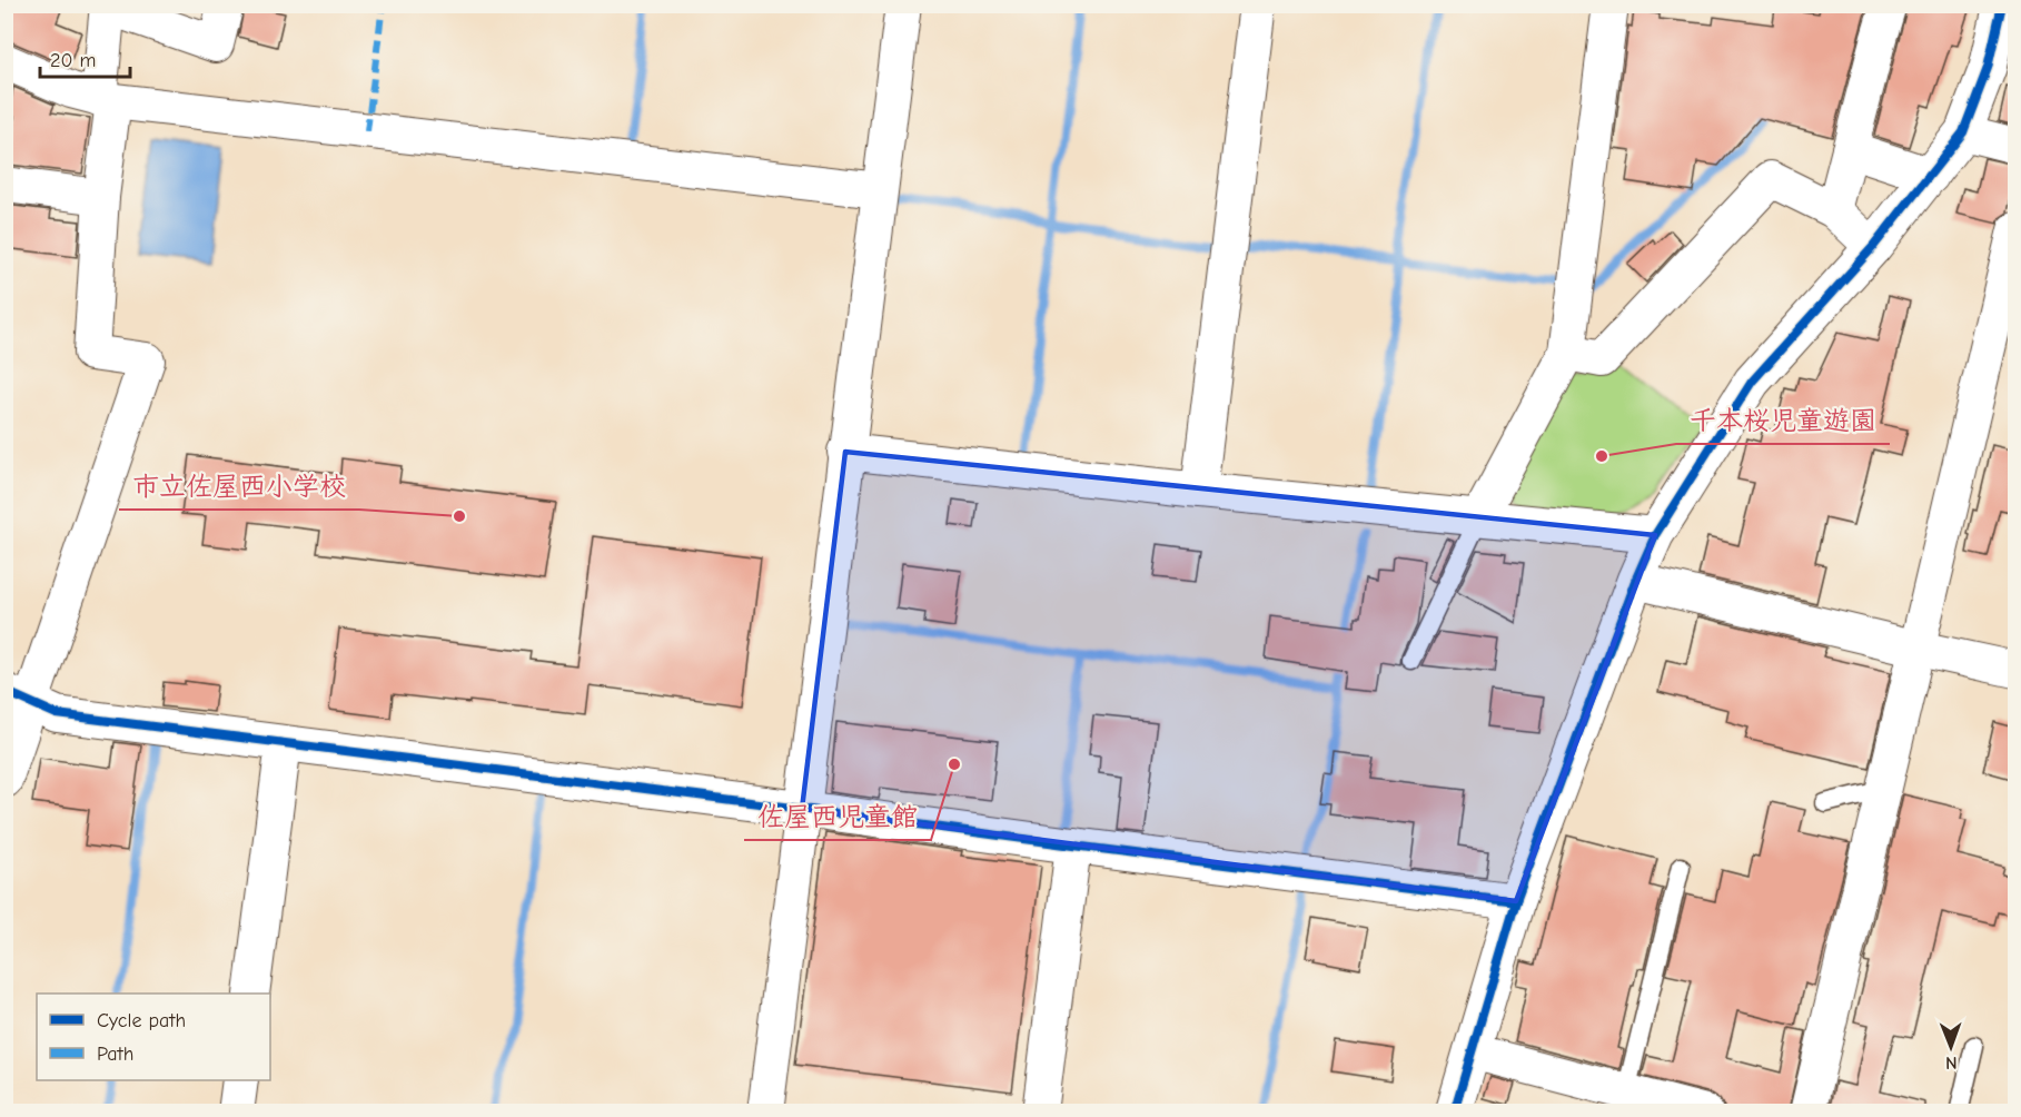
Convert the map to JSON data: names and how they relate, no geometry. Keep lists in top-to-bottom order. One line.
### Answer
{"places":["千本桜児童遊園","市立佐屋西小学校","佐屋西児童館"],"legend":["Cycle path","Path"],"scale_bar":"20 m","north":"bottom"}
